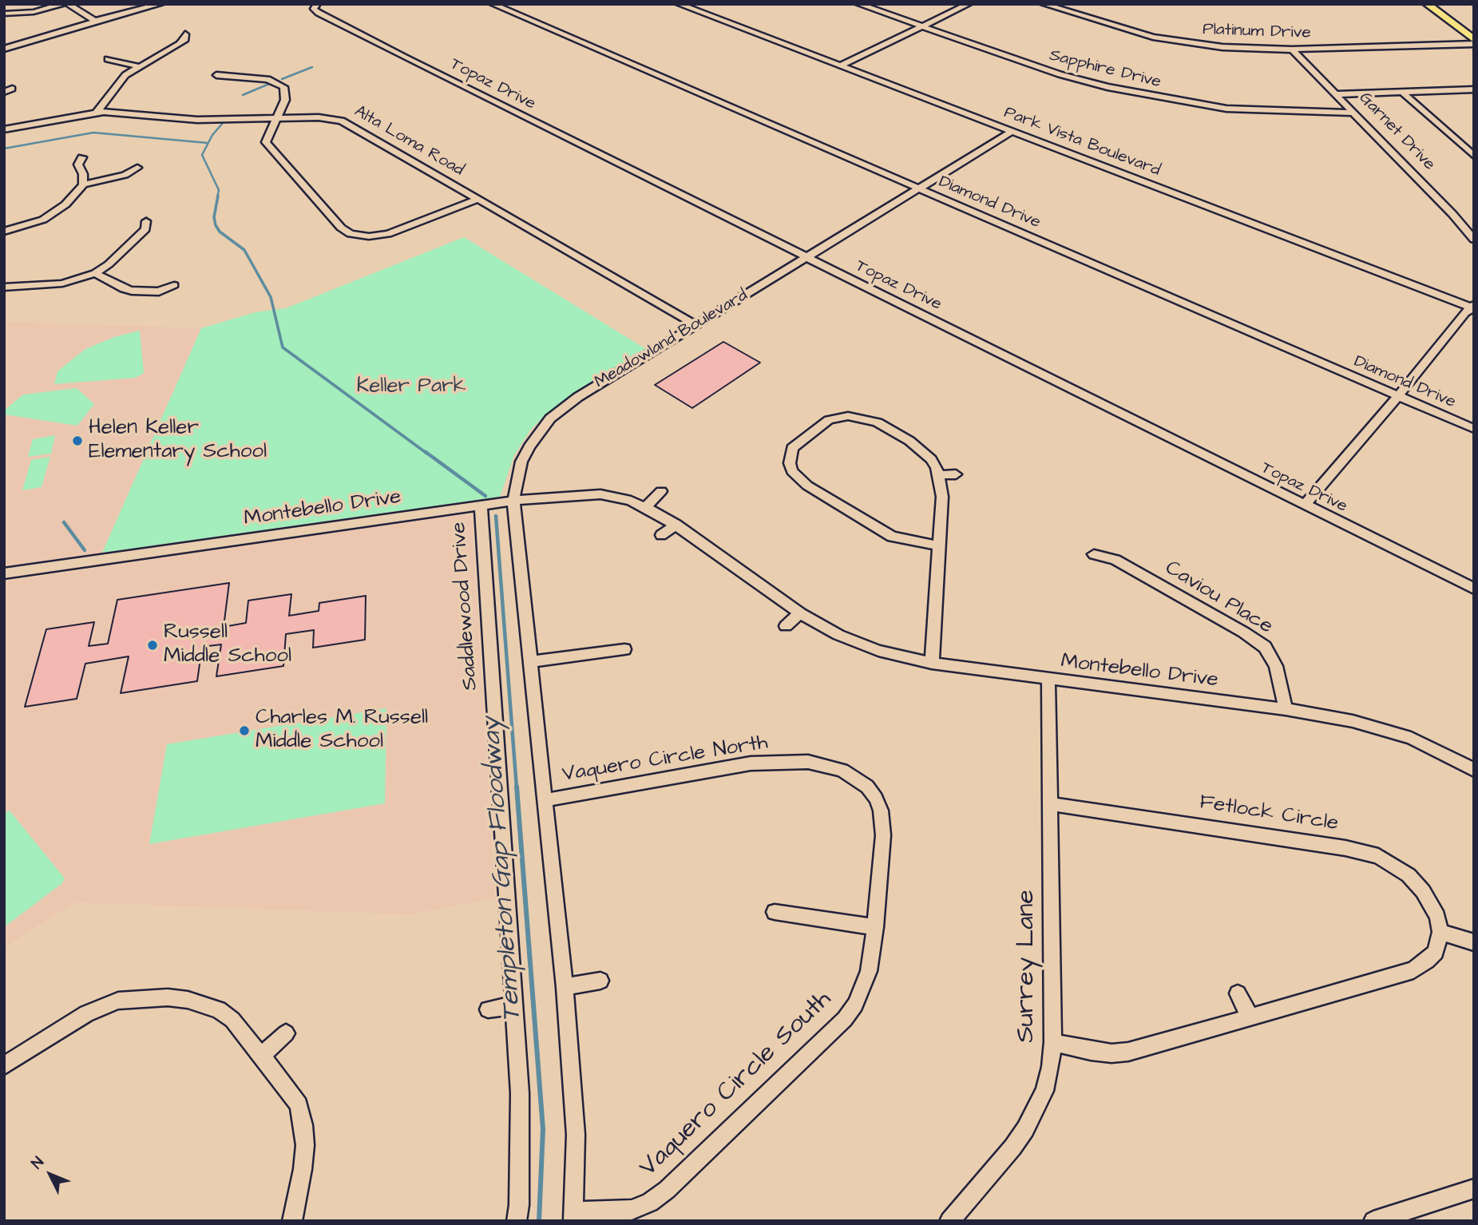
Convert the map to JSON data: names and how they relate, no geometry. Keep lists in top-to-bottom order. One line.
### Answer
{"streets":{"street":["Platinum Drive","Sapphire Drive","Topaz Drive","Garnet Drive","Alta Loma Road","Park Vista Boulevard","Diamond Drive","Meadowland Boulevard","Montebello Drive","Caviou Place","Saddlewood Drive","Vaquero Circle North","Fetlock Circle","Surrey Lane","Vaquero Circle South"]},"crossings":[["Platinum Drive","Garnet Drive"],["Sapphire Drive","Garnet Drive"],["Topaz Drive","Meadowland Boulevard"],["Alta Loma Road","Meadowland Boulevard"],["Park Vista Boulevard","Meadowland Boulevard"],["Diamond Drive","Meadowland Boulevard"],["Meadowland Boulevard","Montebello Drive"],["Meadowland Boulevard","Vaquero Circle North"],["Meadowland Boulevard","Vaquero Circle South"],["Montebello Drive","Caviou Place"],["Montebello Drive","Saddlewood Drive"],["Montebello Drive","Surrey Lane"],["Vaquero Circle North","Vaquero Circle South"],["Fetlock Circle","Surrey Lane"]],"water":["Templeton Gap Floodway"],"parks":["Keller Park"],"places":["Helen Keller Elementary School","Russell Middle School","Charles M. Russell Middle School"],"north":"top left"}
